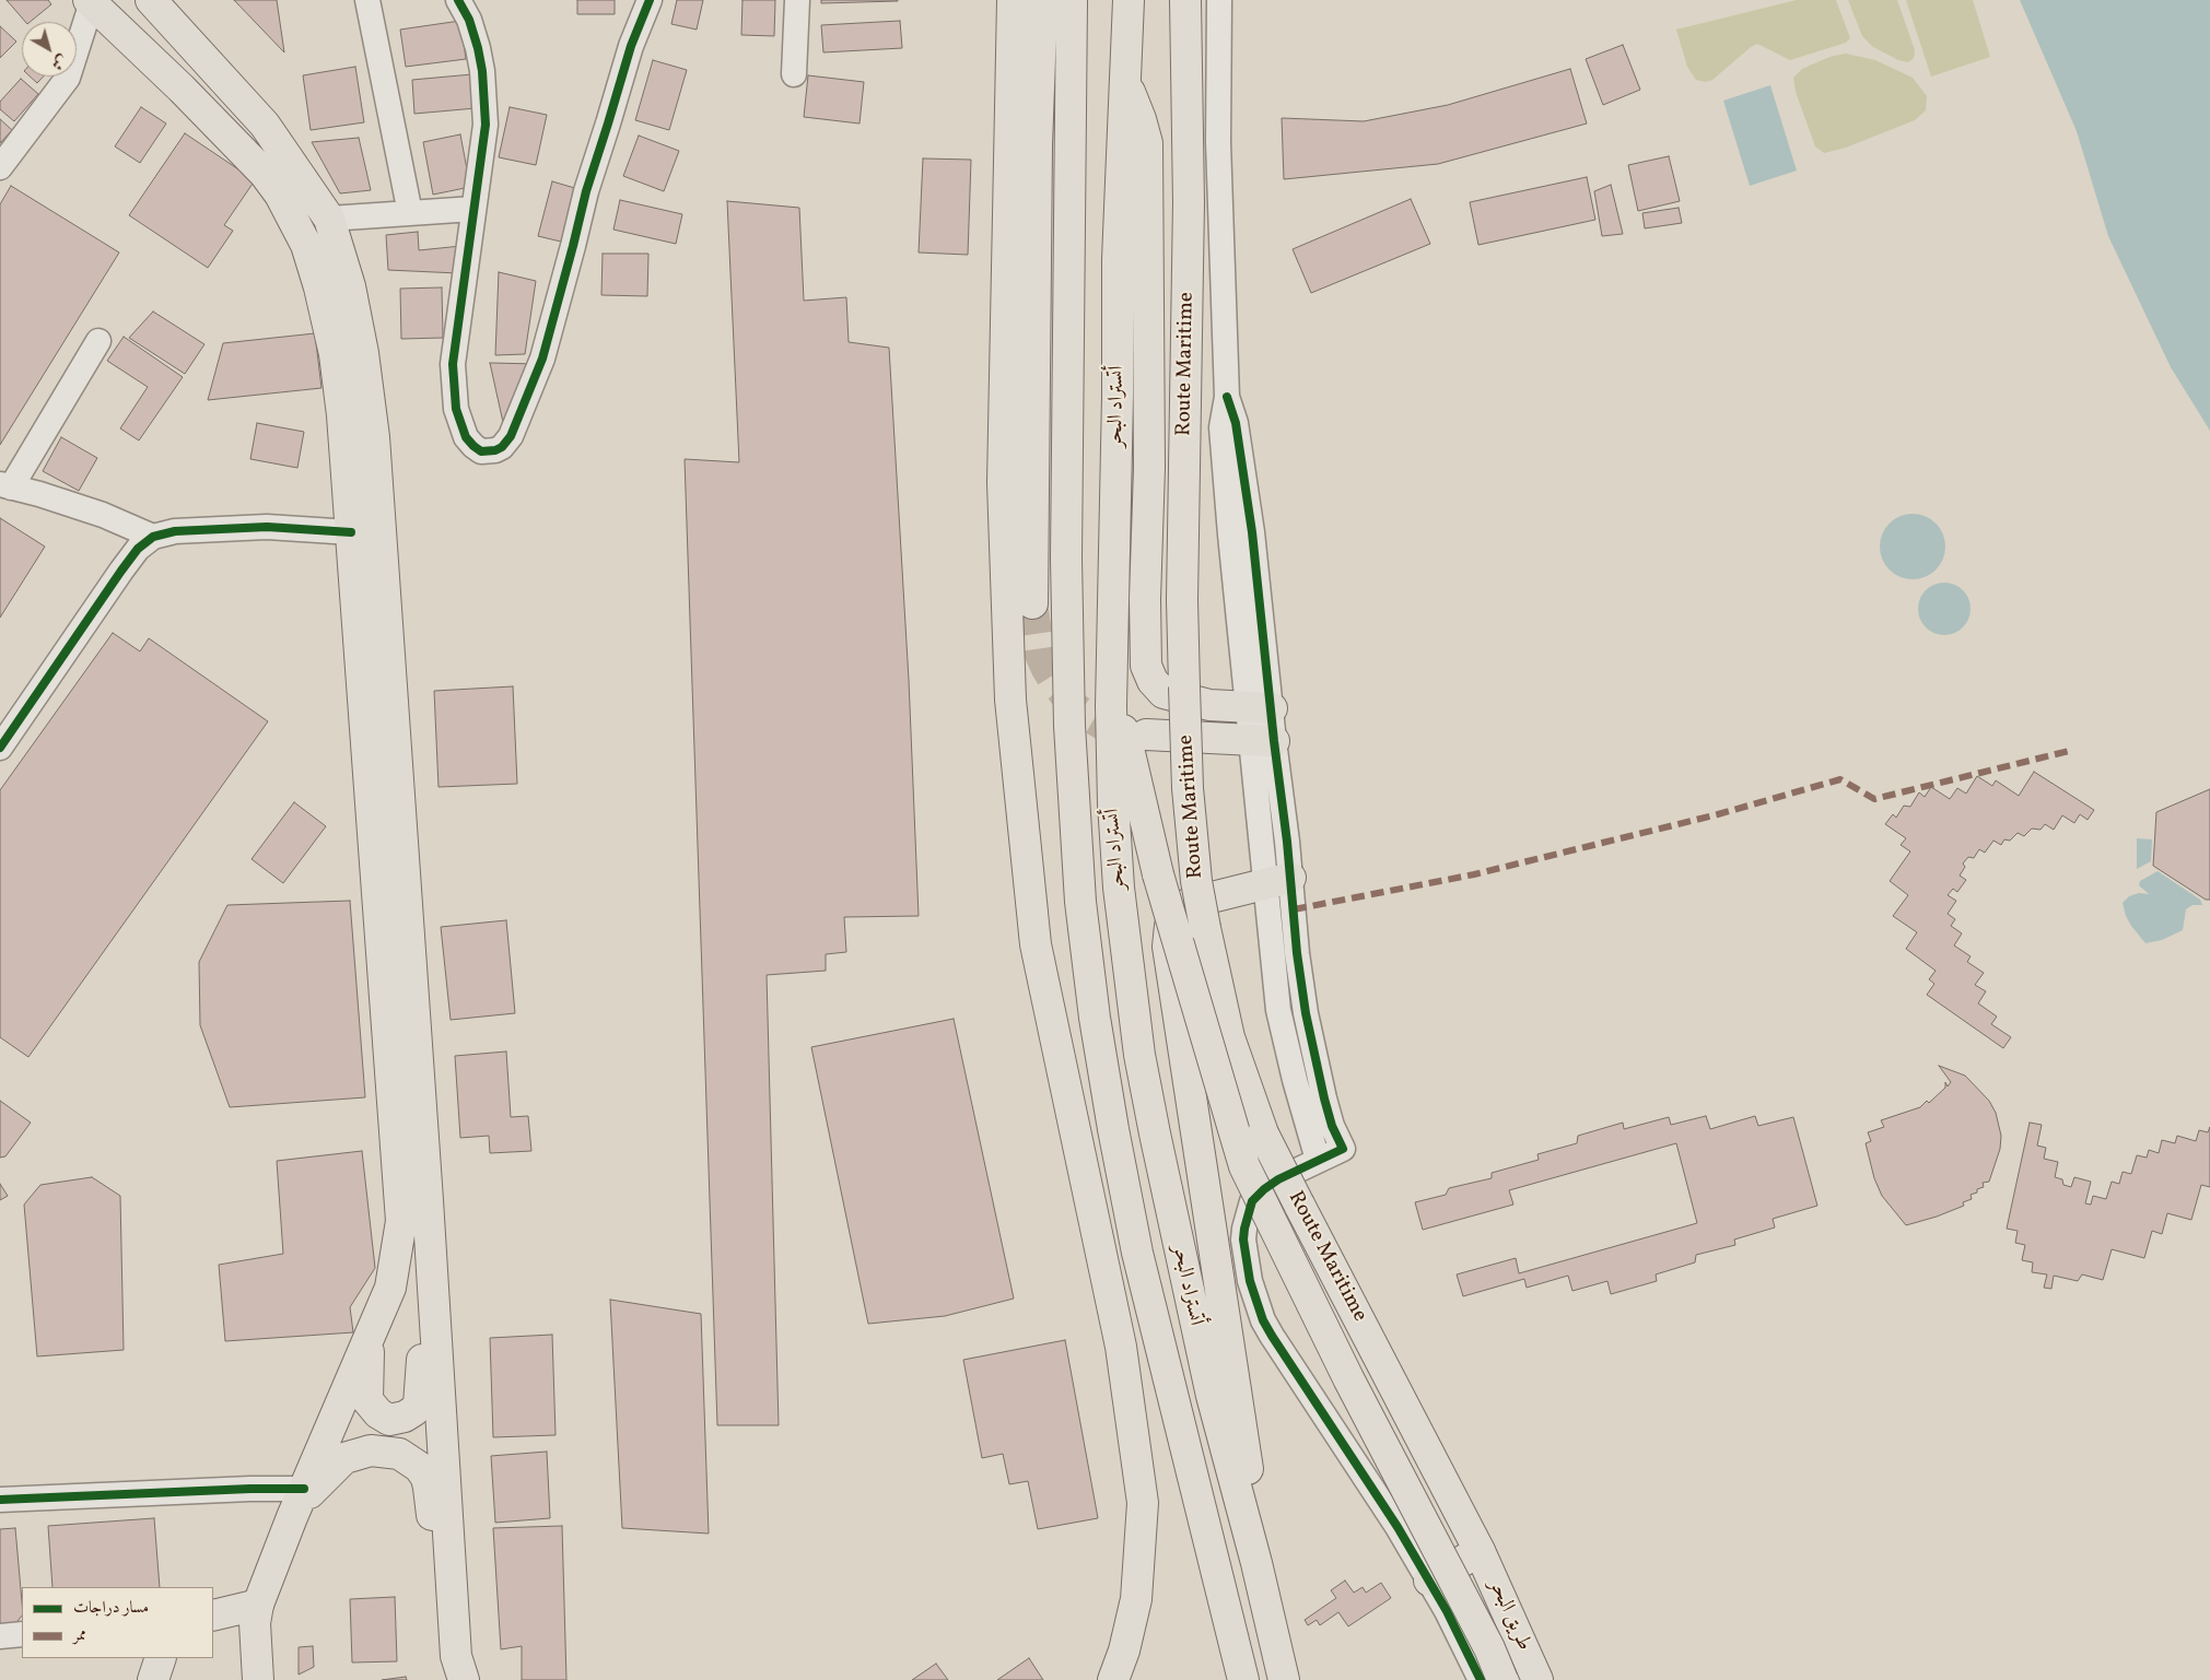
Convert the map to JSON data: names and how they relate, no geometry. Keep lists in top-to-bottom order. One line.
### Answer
{"streets":{"main road":["Route Maritime","أتستراد البحر","طريق البحر"]},"crossings":[["Route Maritime","طريق البحر"]],"legend":["مسار دراجات","ممر"],"north":"bottom right"}
